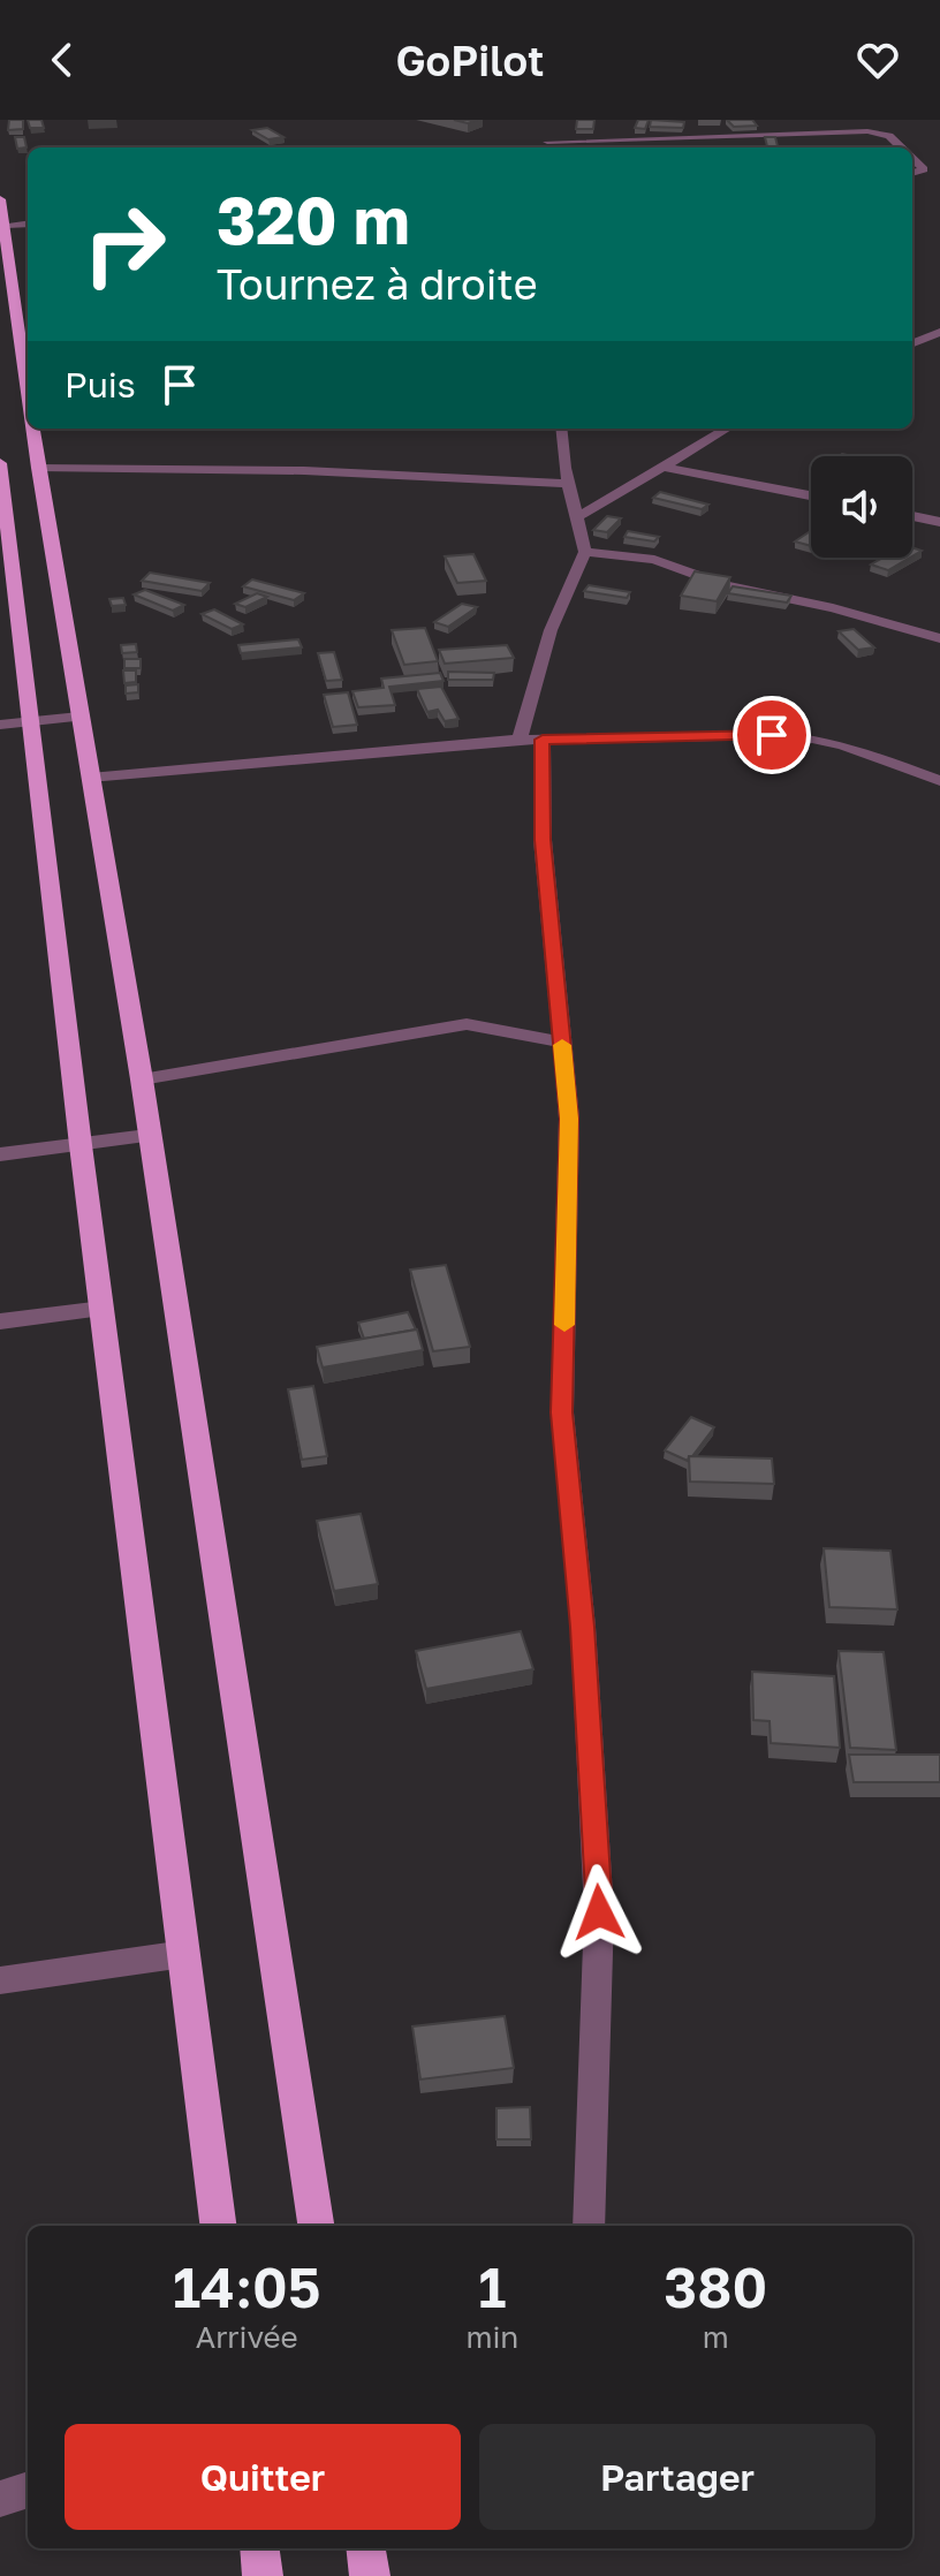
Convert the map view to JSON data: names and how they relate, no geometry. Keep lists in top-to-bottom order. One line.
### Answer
{"page":{"header":"GoPilot","turn":["320 m","Tournez à droite"],"then":"Puis","eta":["14:05","Arrivée","1","min","380","m"],"buttons":["Quitter","Partager"]}}
